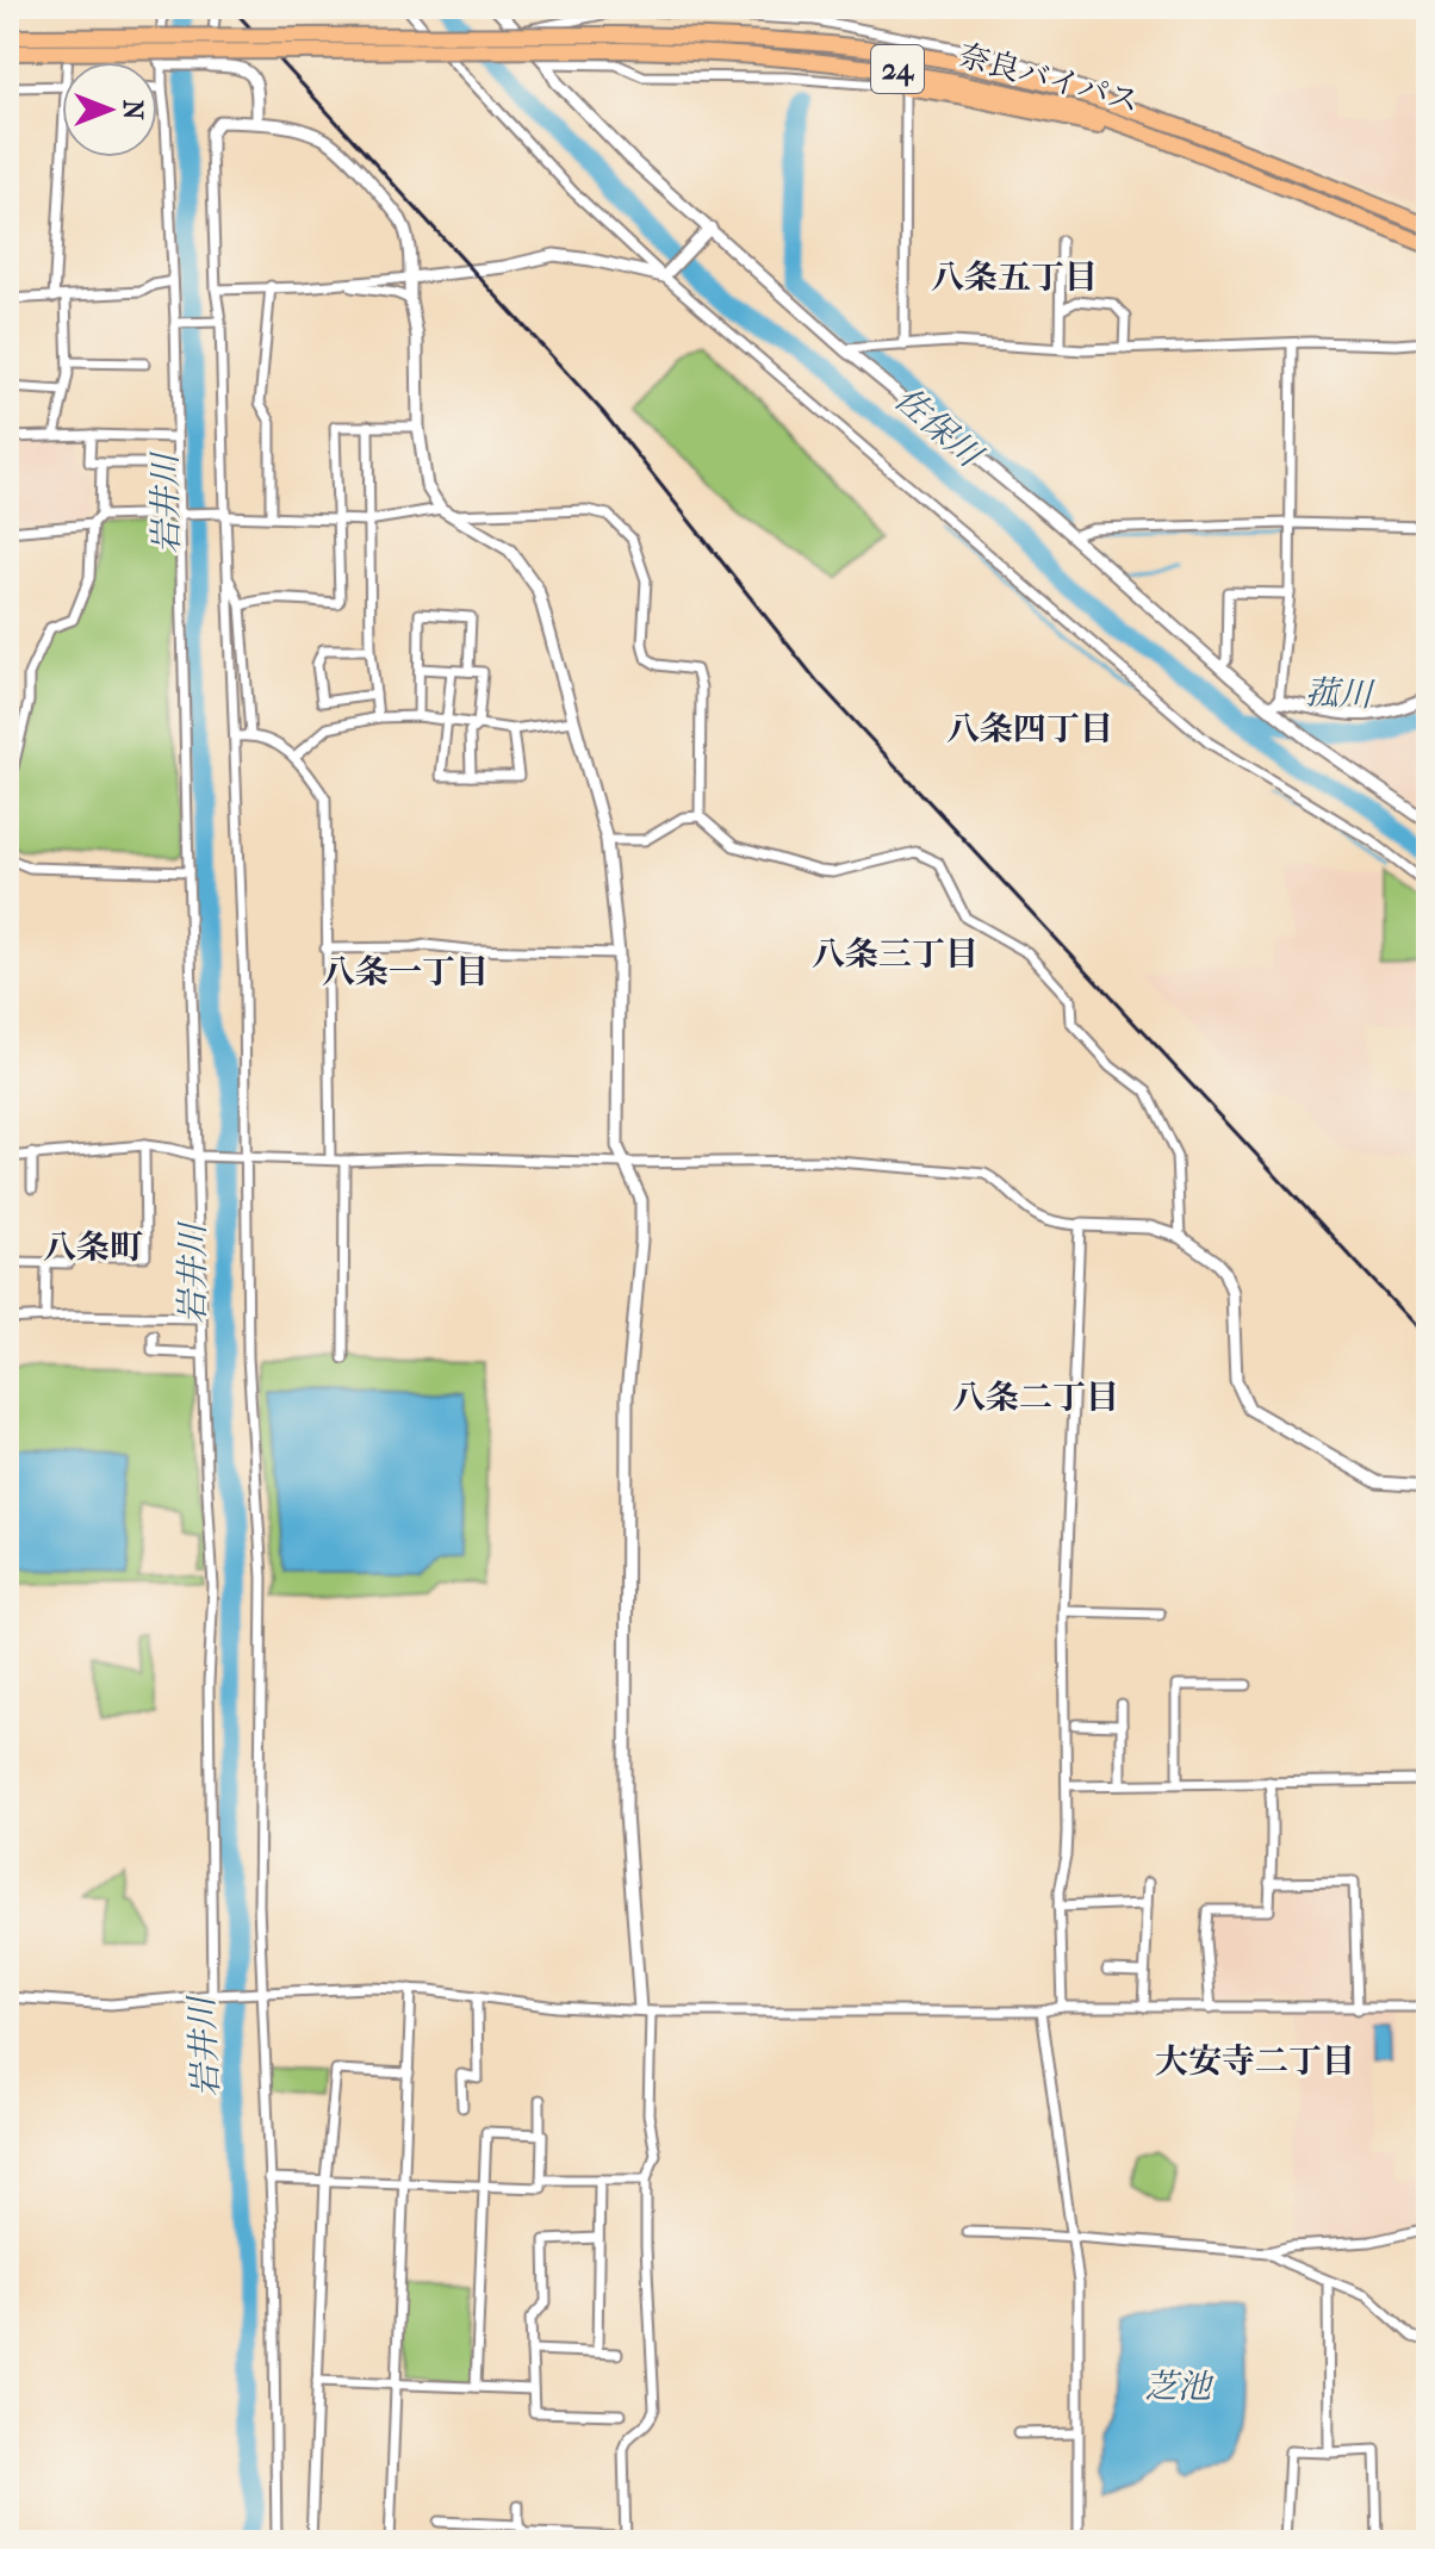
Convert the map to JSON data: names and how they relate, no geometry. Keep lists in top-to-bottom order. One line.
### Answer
{"streets":{"highway":["24","奈良バイパス"]},"districts":["八条五丁目","八条四丁目","八条三丁目","八条一丁目","八条町","八条二丁目","大安寺二丁目"],"water":["佐保川","岩井川","菰川","芝池"],"north":"right"}
